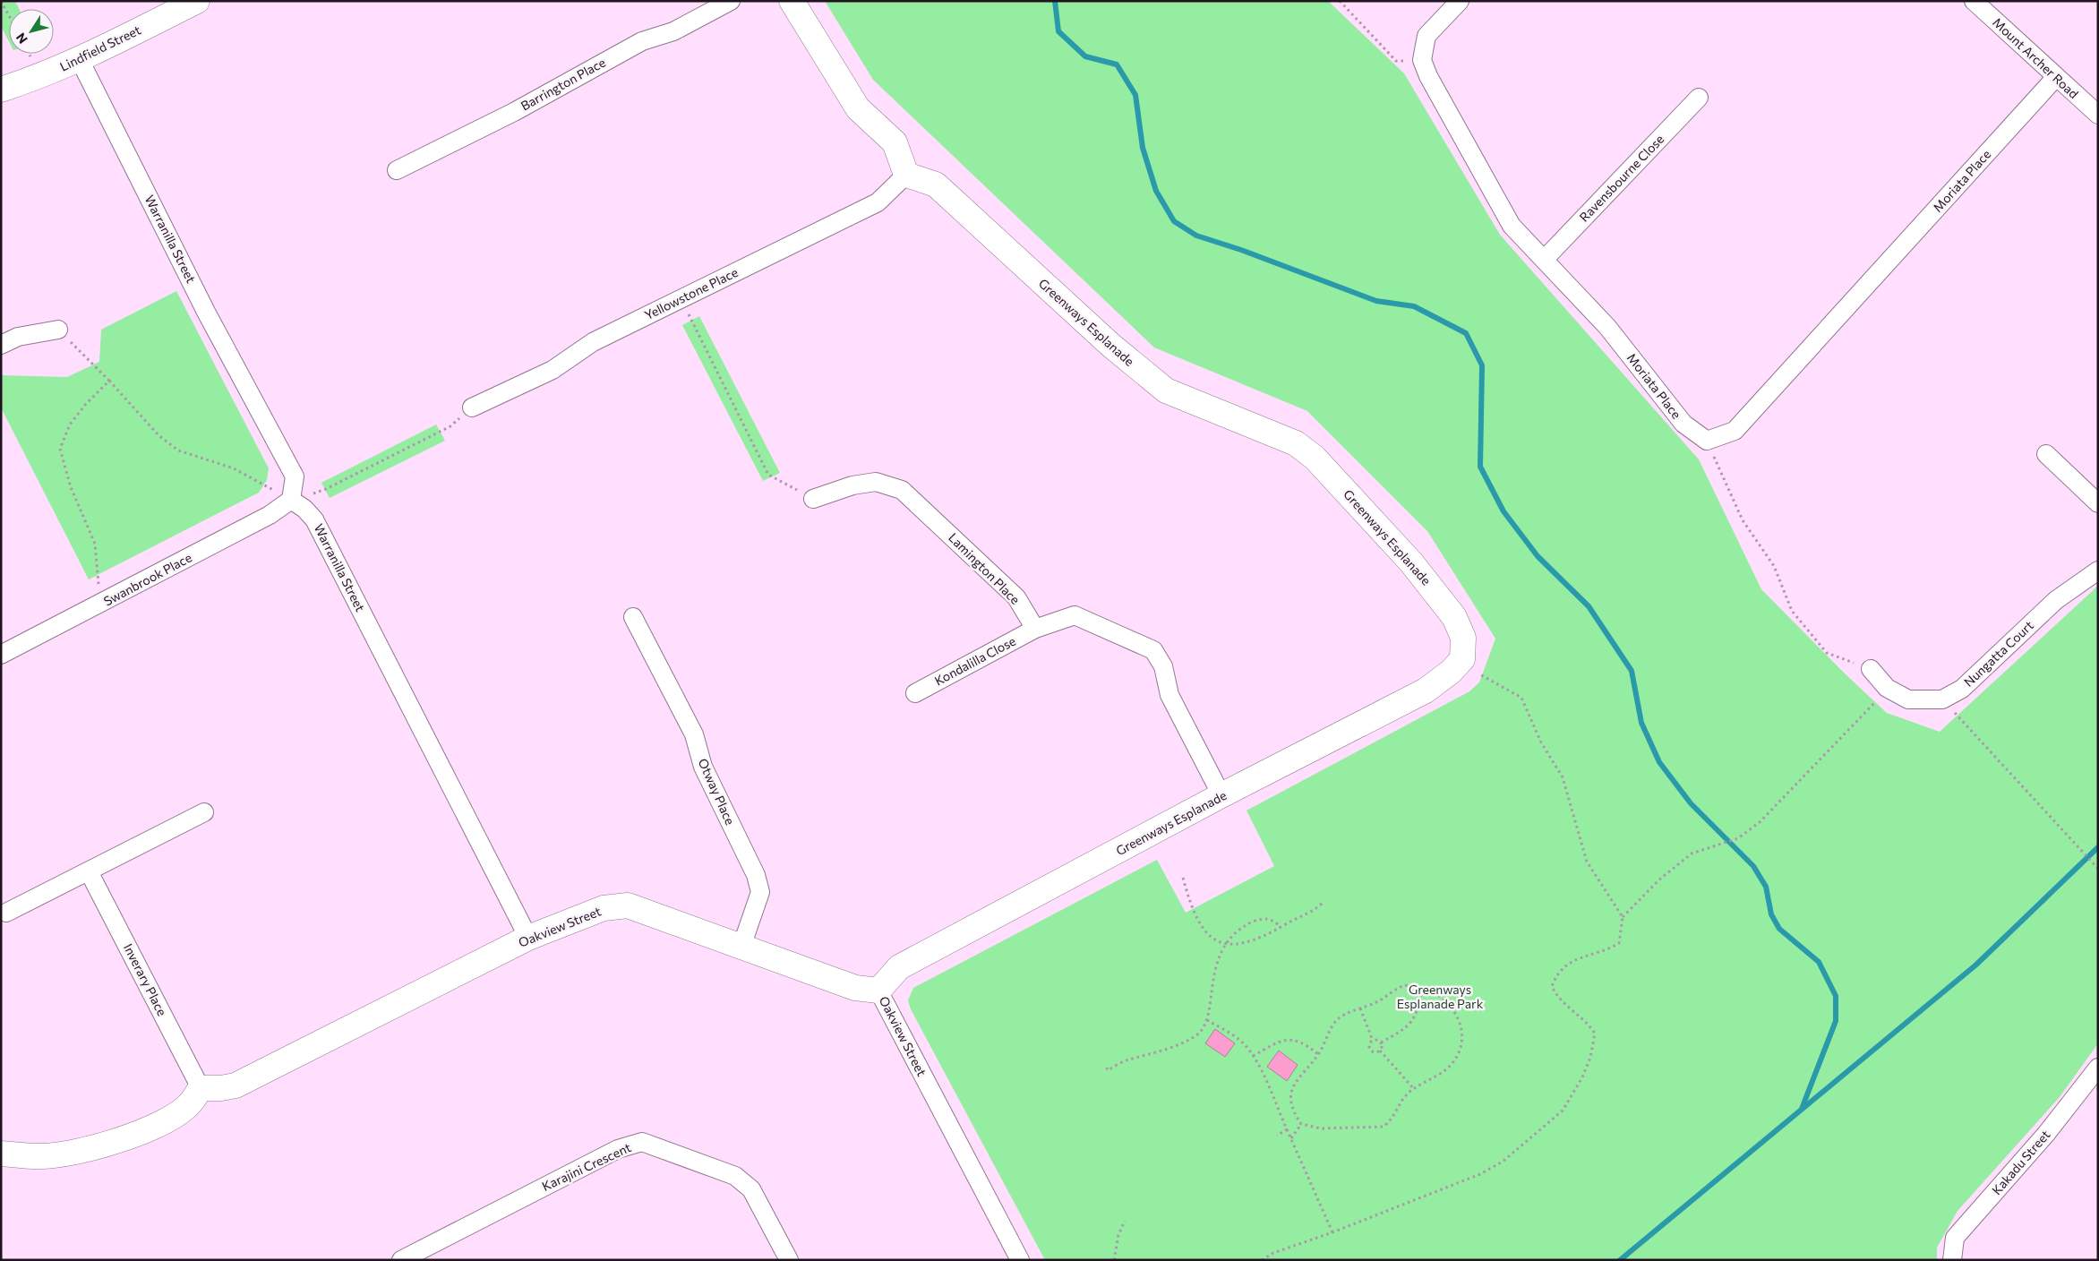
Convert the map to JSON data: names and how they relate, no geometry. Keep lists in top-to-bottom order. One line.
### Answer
{"streets":{"street":["Lindfield Street","Mount Archer Road","Barrington Place","Ravensbourne Close","Moriata Place","Warranilla Street","Yellowstone Place","Greenways Esplanade","Lamington Place","Swanbrook Place","Nungatta Court","Kondalilla Close","Otway Place","Oakview Street","Inverary Place","Kakadu Street","Karajini Crescent"]},"crossings":[["Lindfield Street","Warranilla Street"],["Mount Archer Road","Moriata Place"],["Ravensbourne Close","Moriata Place"],["Warranilla Street","Swanbrook Place"],["Warranilla Street","Oakview Street"],["Yellowstone Place","Greenways Esplanade"],["Greenways Esplanade","Oakview Street"],["Lamington Place","Kondalilla Close"],["Otway Place","Oakview Street"],["Oakview Street","Inverary Place"]],"parks":["Greenways Esplanade Park"],"north":"bottom left"}
